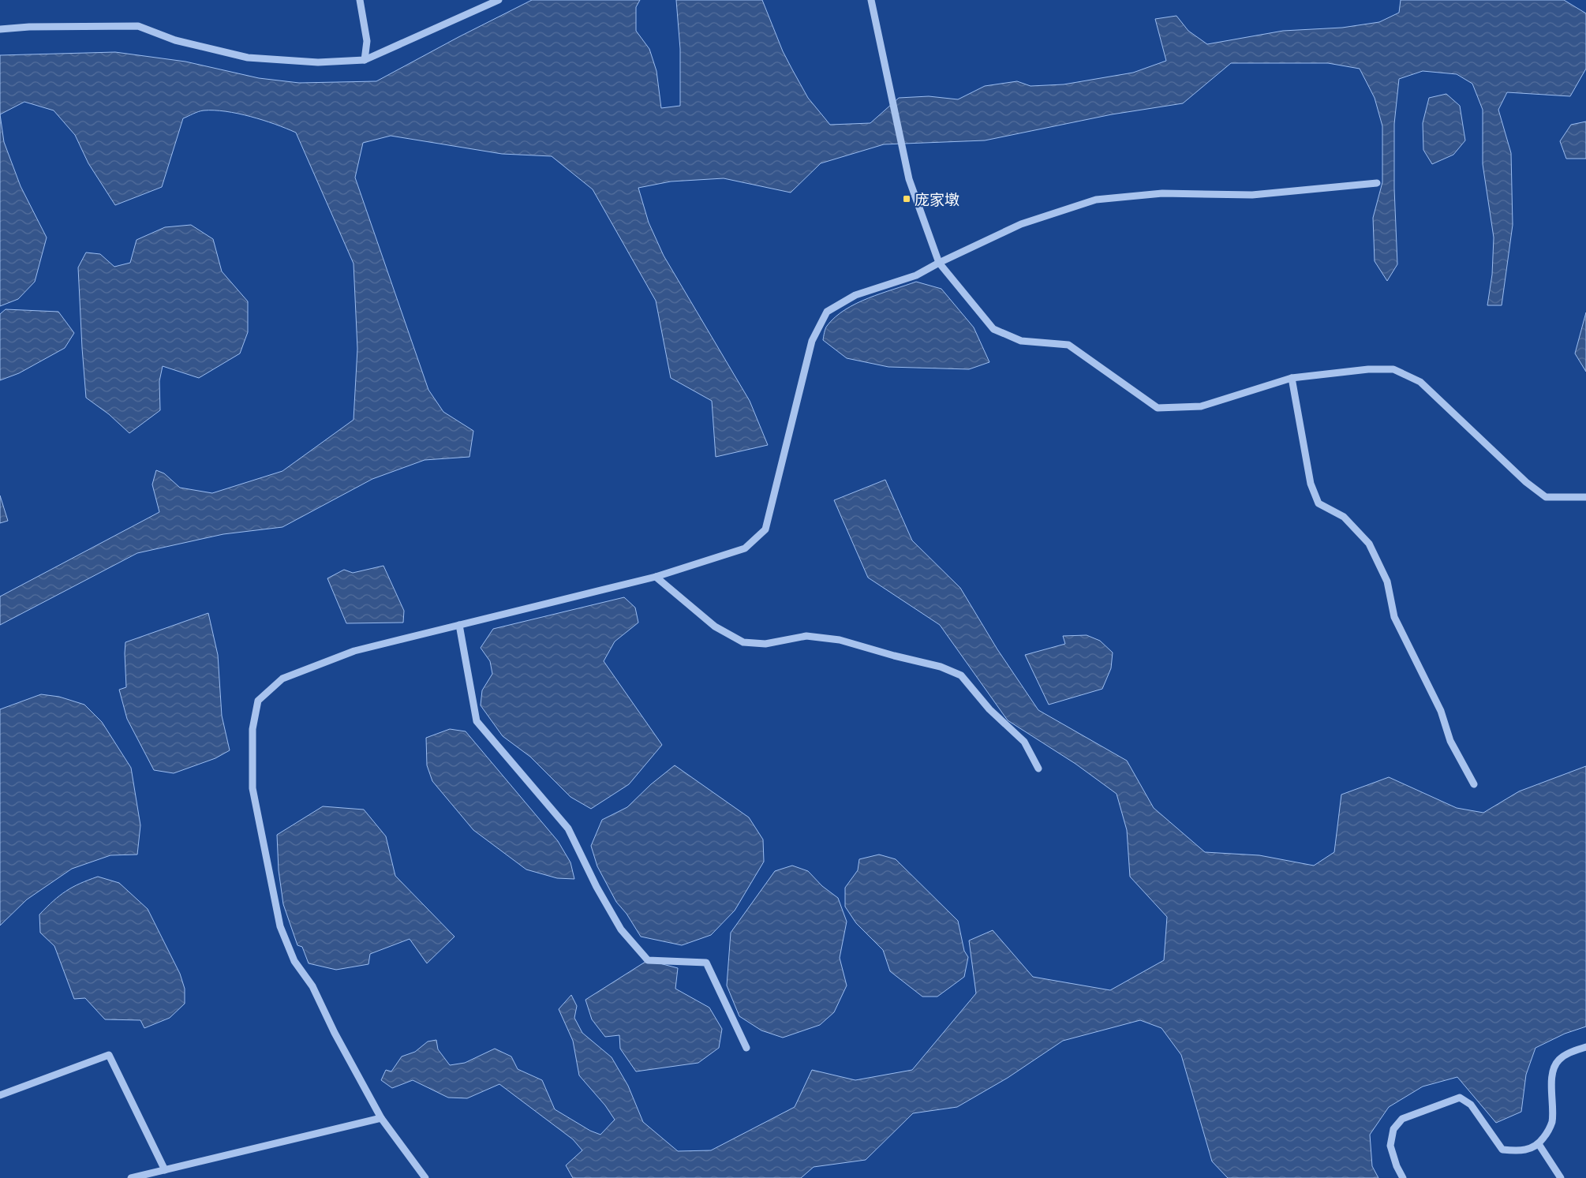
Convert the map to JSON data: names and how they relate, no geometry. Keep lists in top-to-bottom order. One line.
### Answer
{"places":{"transit":["庞家墩"]}}
